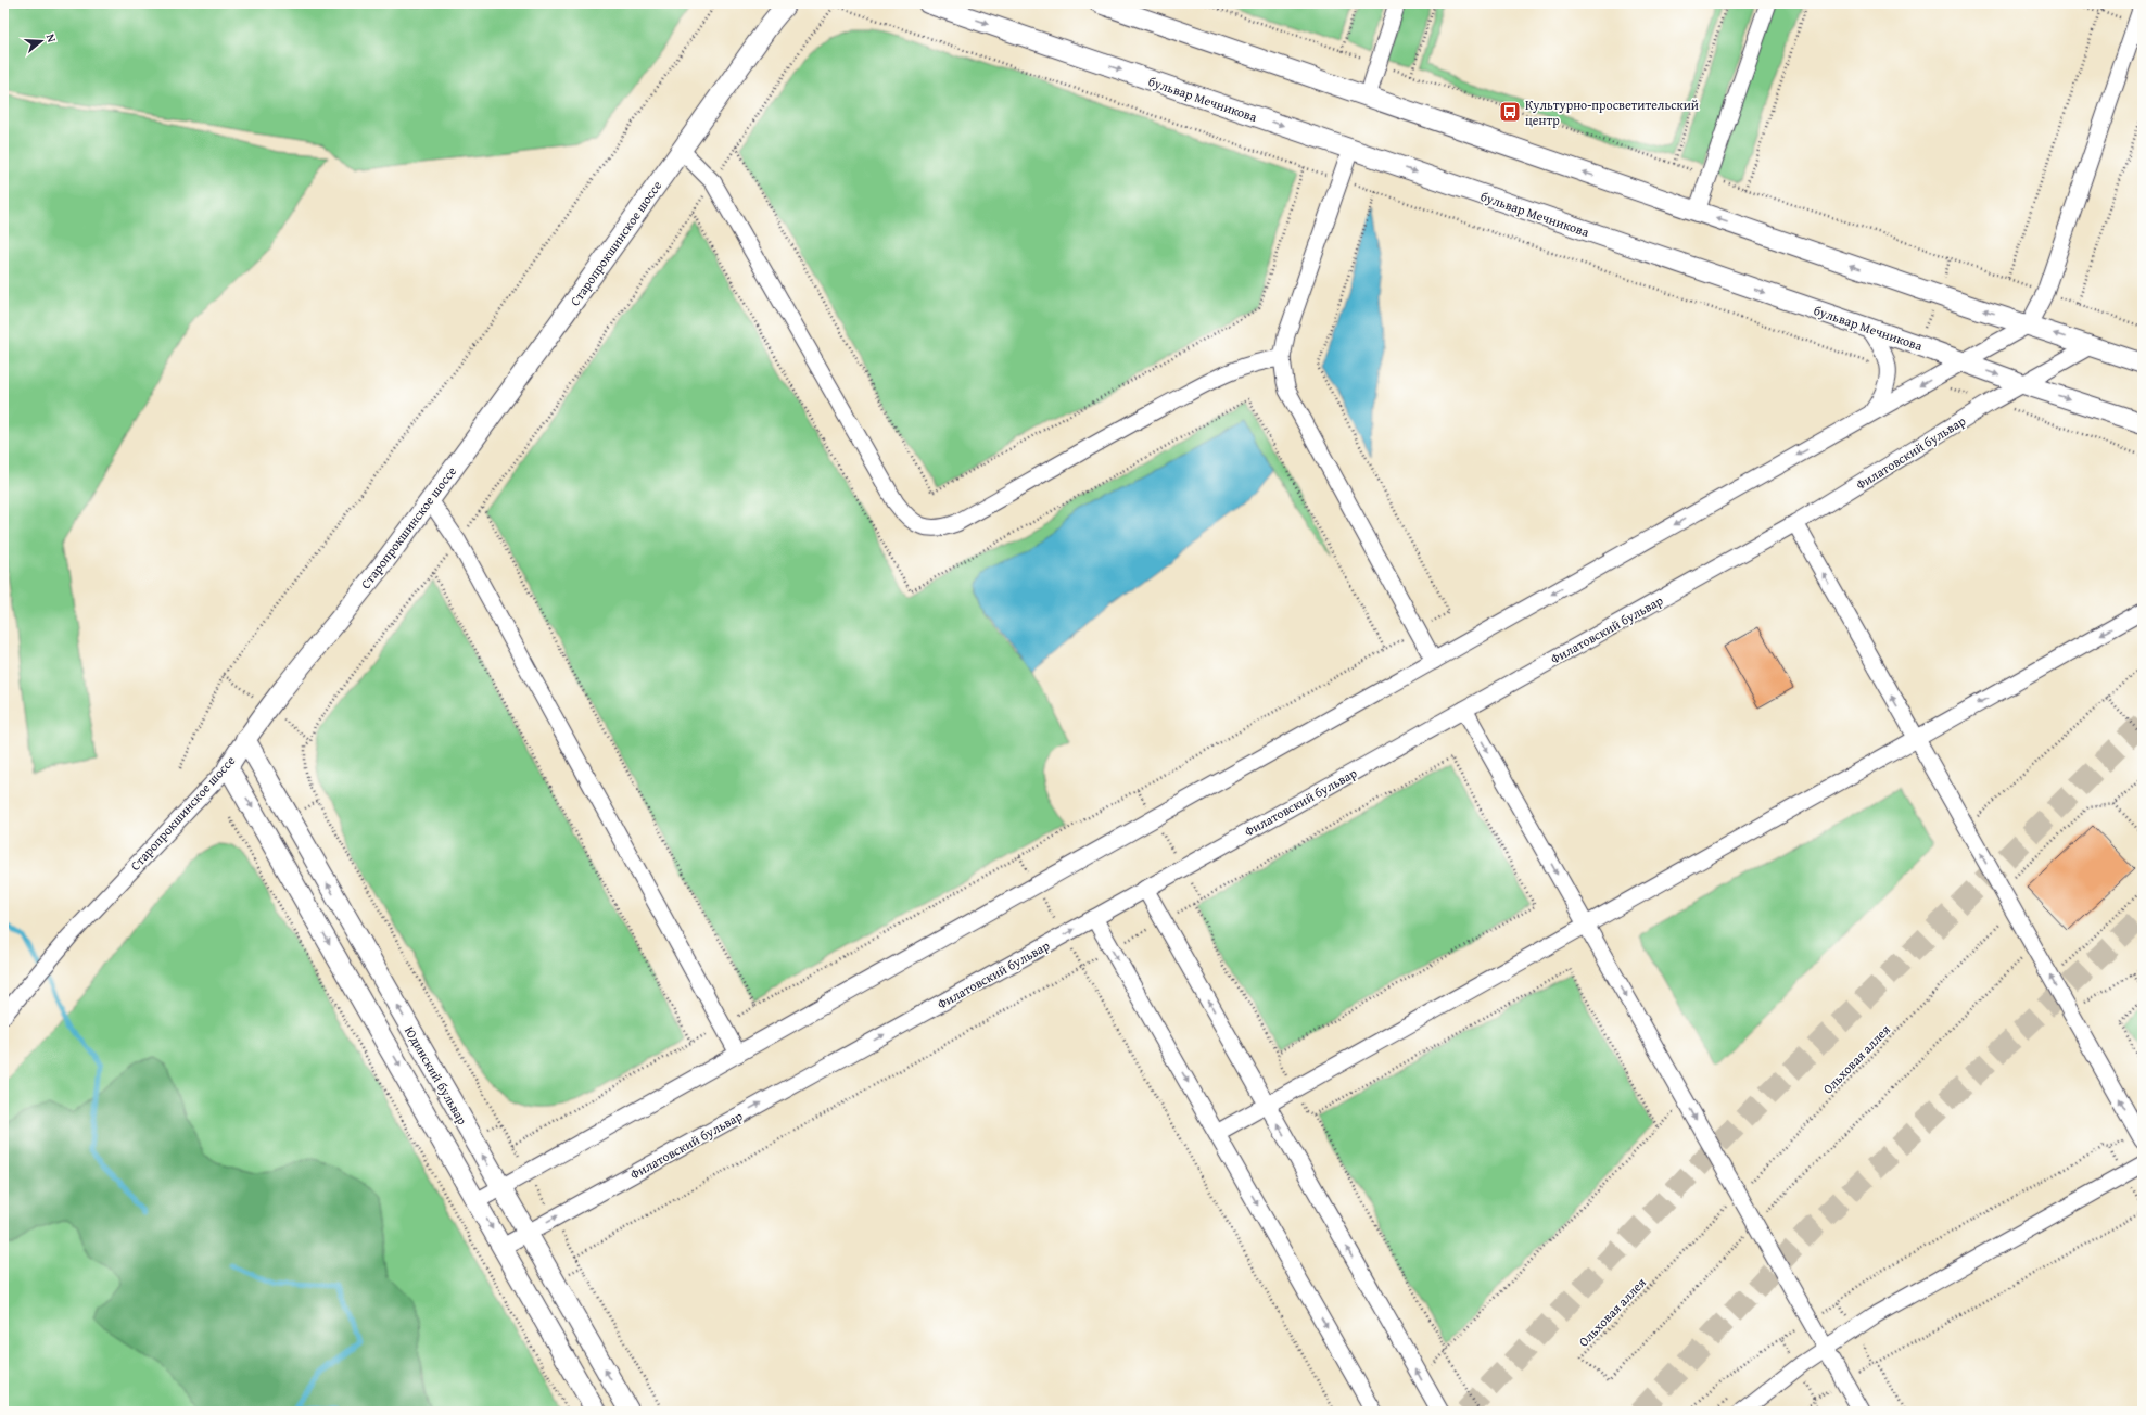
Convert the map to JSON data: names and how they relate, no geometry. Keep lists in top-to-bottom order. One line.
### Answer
{"streets":{"street":["бульвар Мечникова","Старопрокшинское шоссе","Филатовский бульвар","Юдинский бульвар"],"path":["Ольховая аллея"]},"crossings":[["бульвар Мечникова","Филатовский бульвар"],["Старопрокшинское шоссе","Юдинский бульвар"],["Филатовский бульвар","Юдинский бульвар"]],"places":{"bus stop":["Культурно-просветительский центр"]},"north":"right"}
